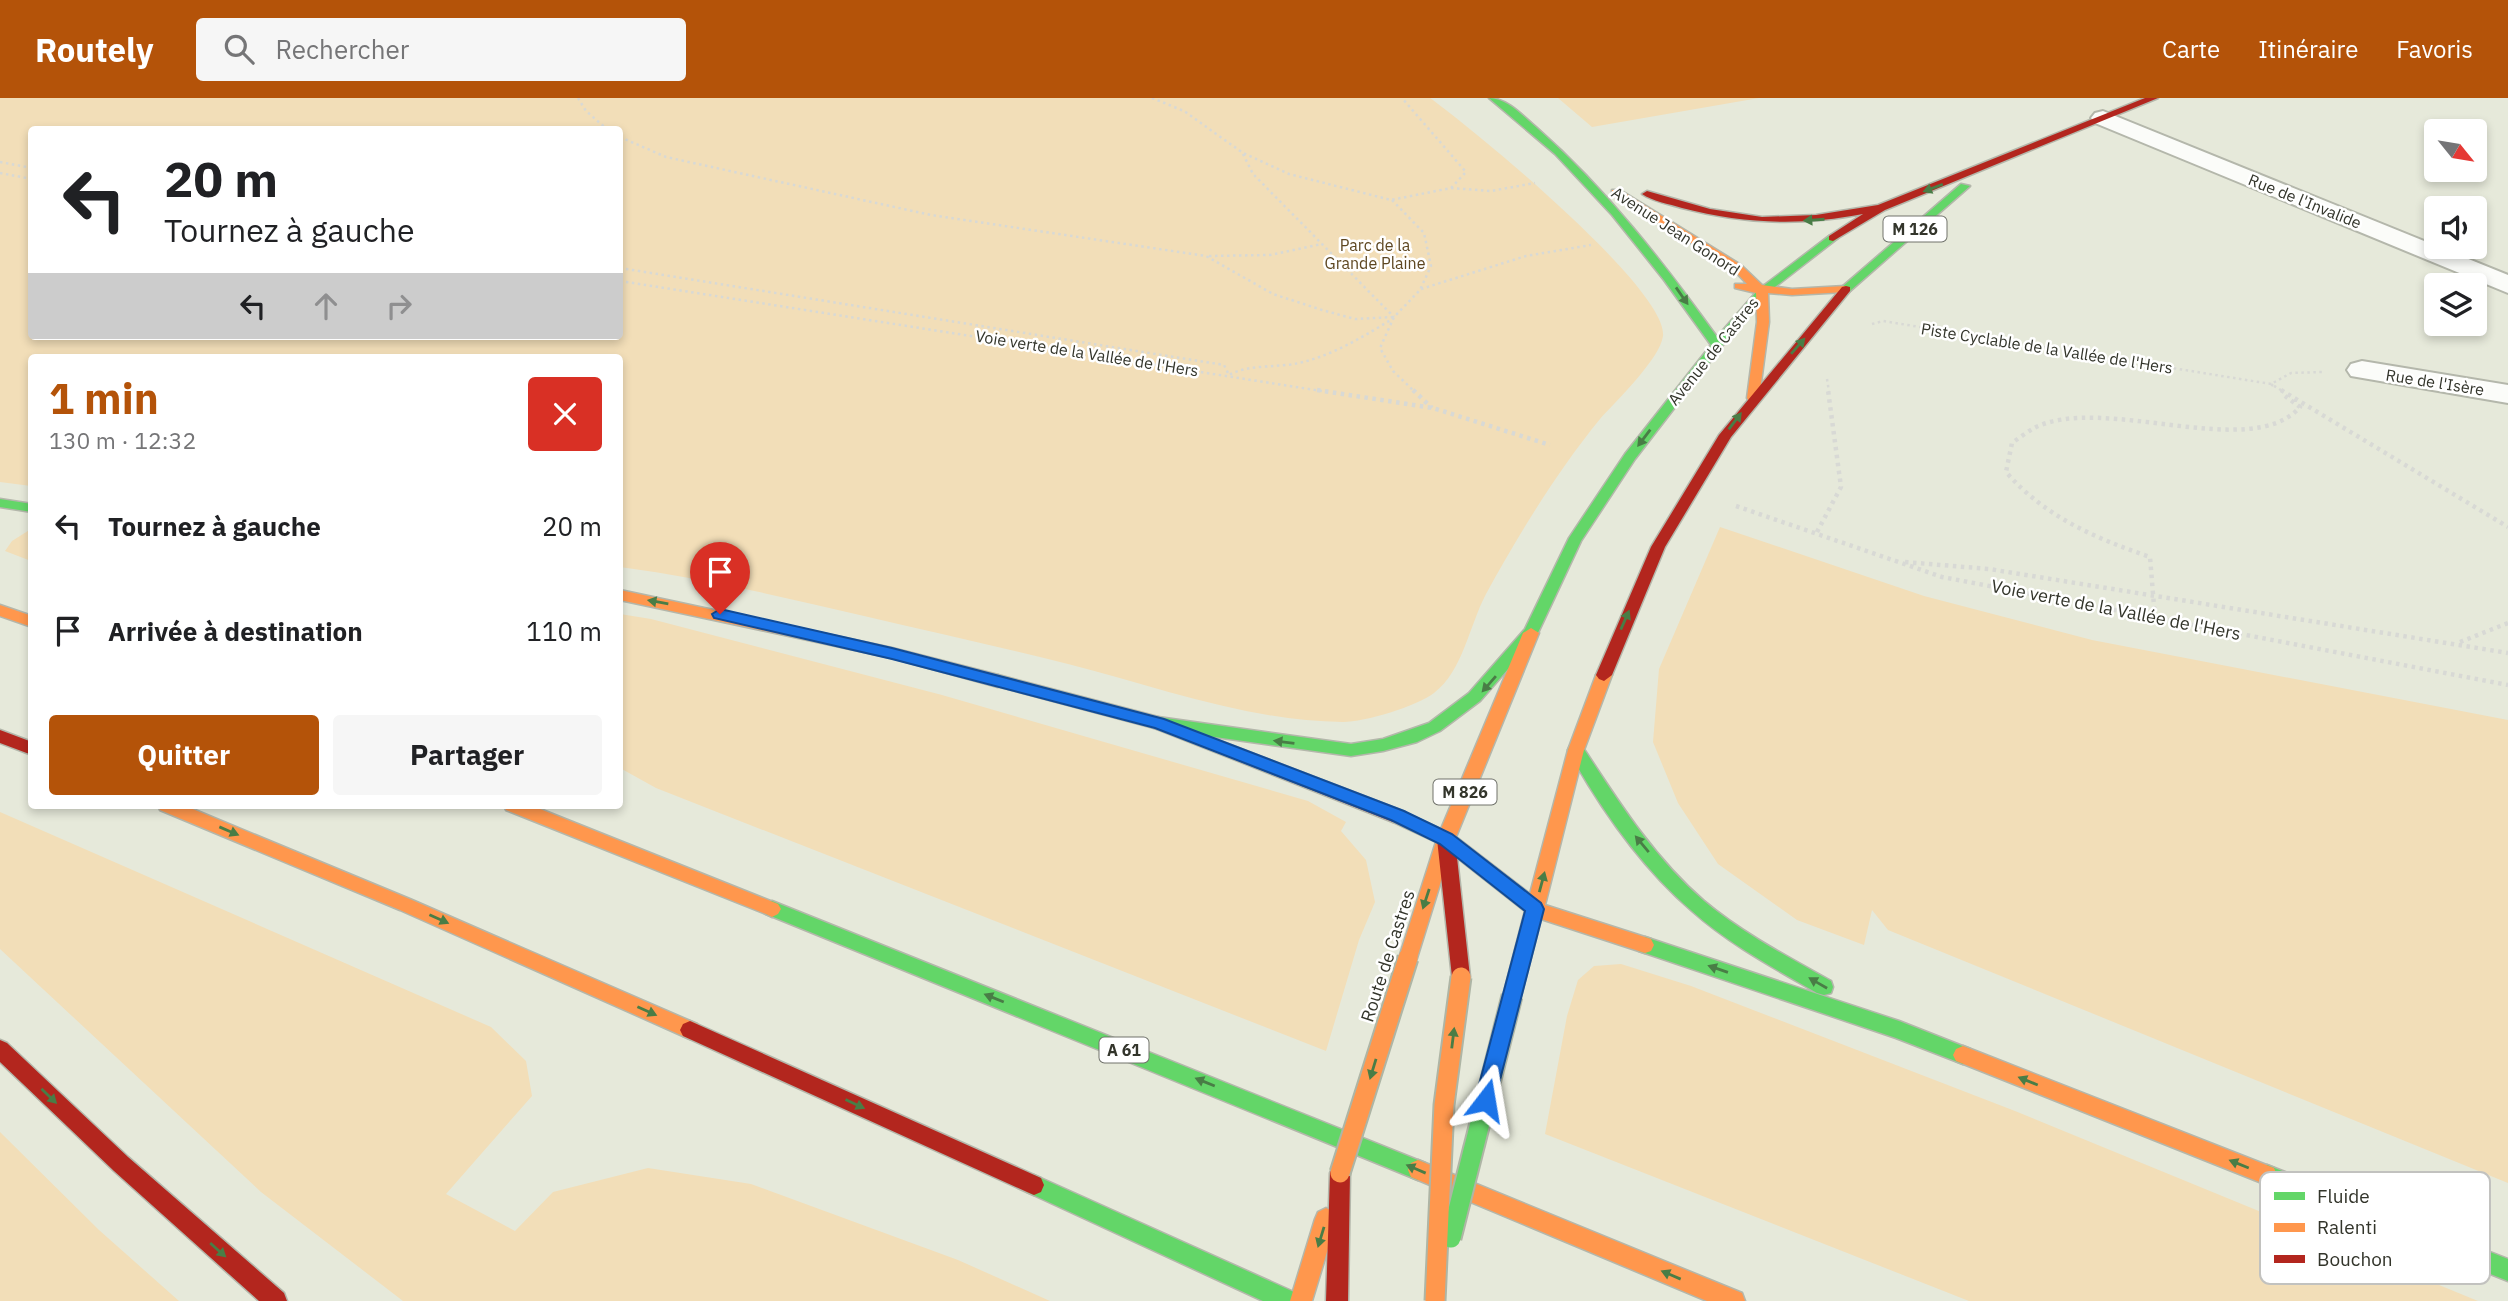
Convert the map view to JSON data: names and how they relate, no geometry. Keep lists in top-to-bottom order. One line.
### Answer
{"streets":{"main road":["M 126","Avenue Jean Gonord","Avenue de Castres","M 826","Route de Castres","A 61"],"street":["Rue de l'Invalide","Rue de l'Isère"],"path":["Piste Cyclable de la Vallée de l'Hers","Voie verte de la Vallée de l'Hers"]},"crossings":[["Rue de l'Invalide","Avenue de Castres"],["Avenue Jean Gonord","Avenue de Castres"],["Piste Cyclable de la Vallée de l'Hers","Rue de l'Isère"],["Avenue de Castres","Route de Castres"]],"parks":["Parc de la Grande Plaine"],"legend":["Fluide","Ralenti","Bouchon"],"north":"bottom right","page":{"header":"Routely","search":"Rechercher","nav":["Carte","Itinéraire","Favoris"],"turn":["20 m","Tournez à gauche"],"heading":["1 min","130 m · 12:32"],"list":[{"name":"Tournez à gauche","value":"20 m"},{"name":"Arrivée à destination","value":"110 m"}],"buttons":["Quitter","Partager"]}}
